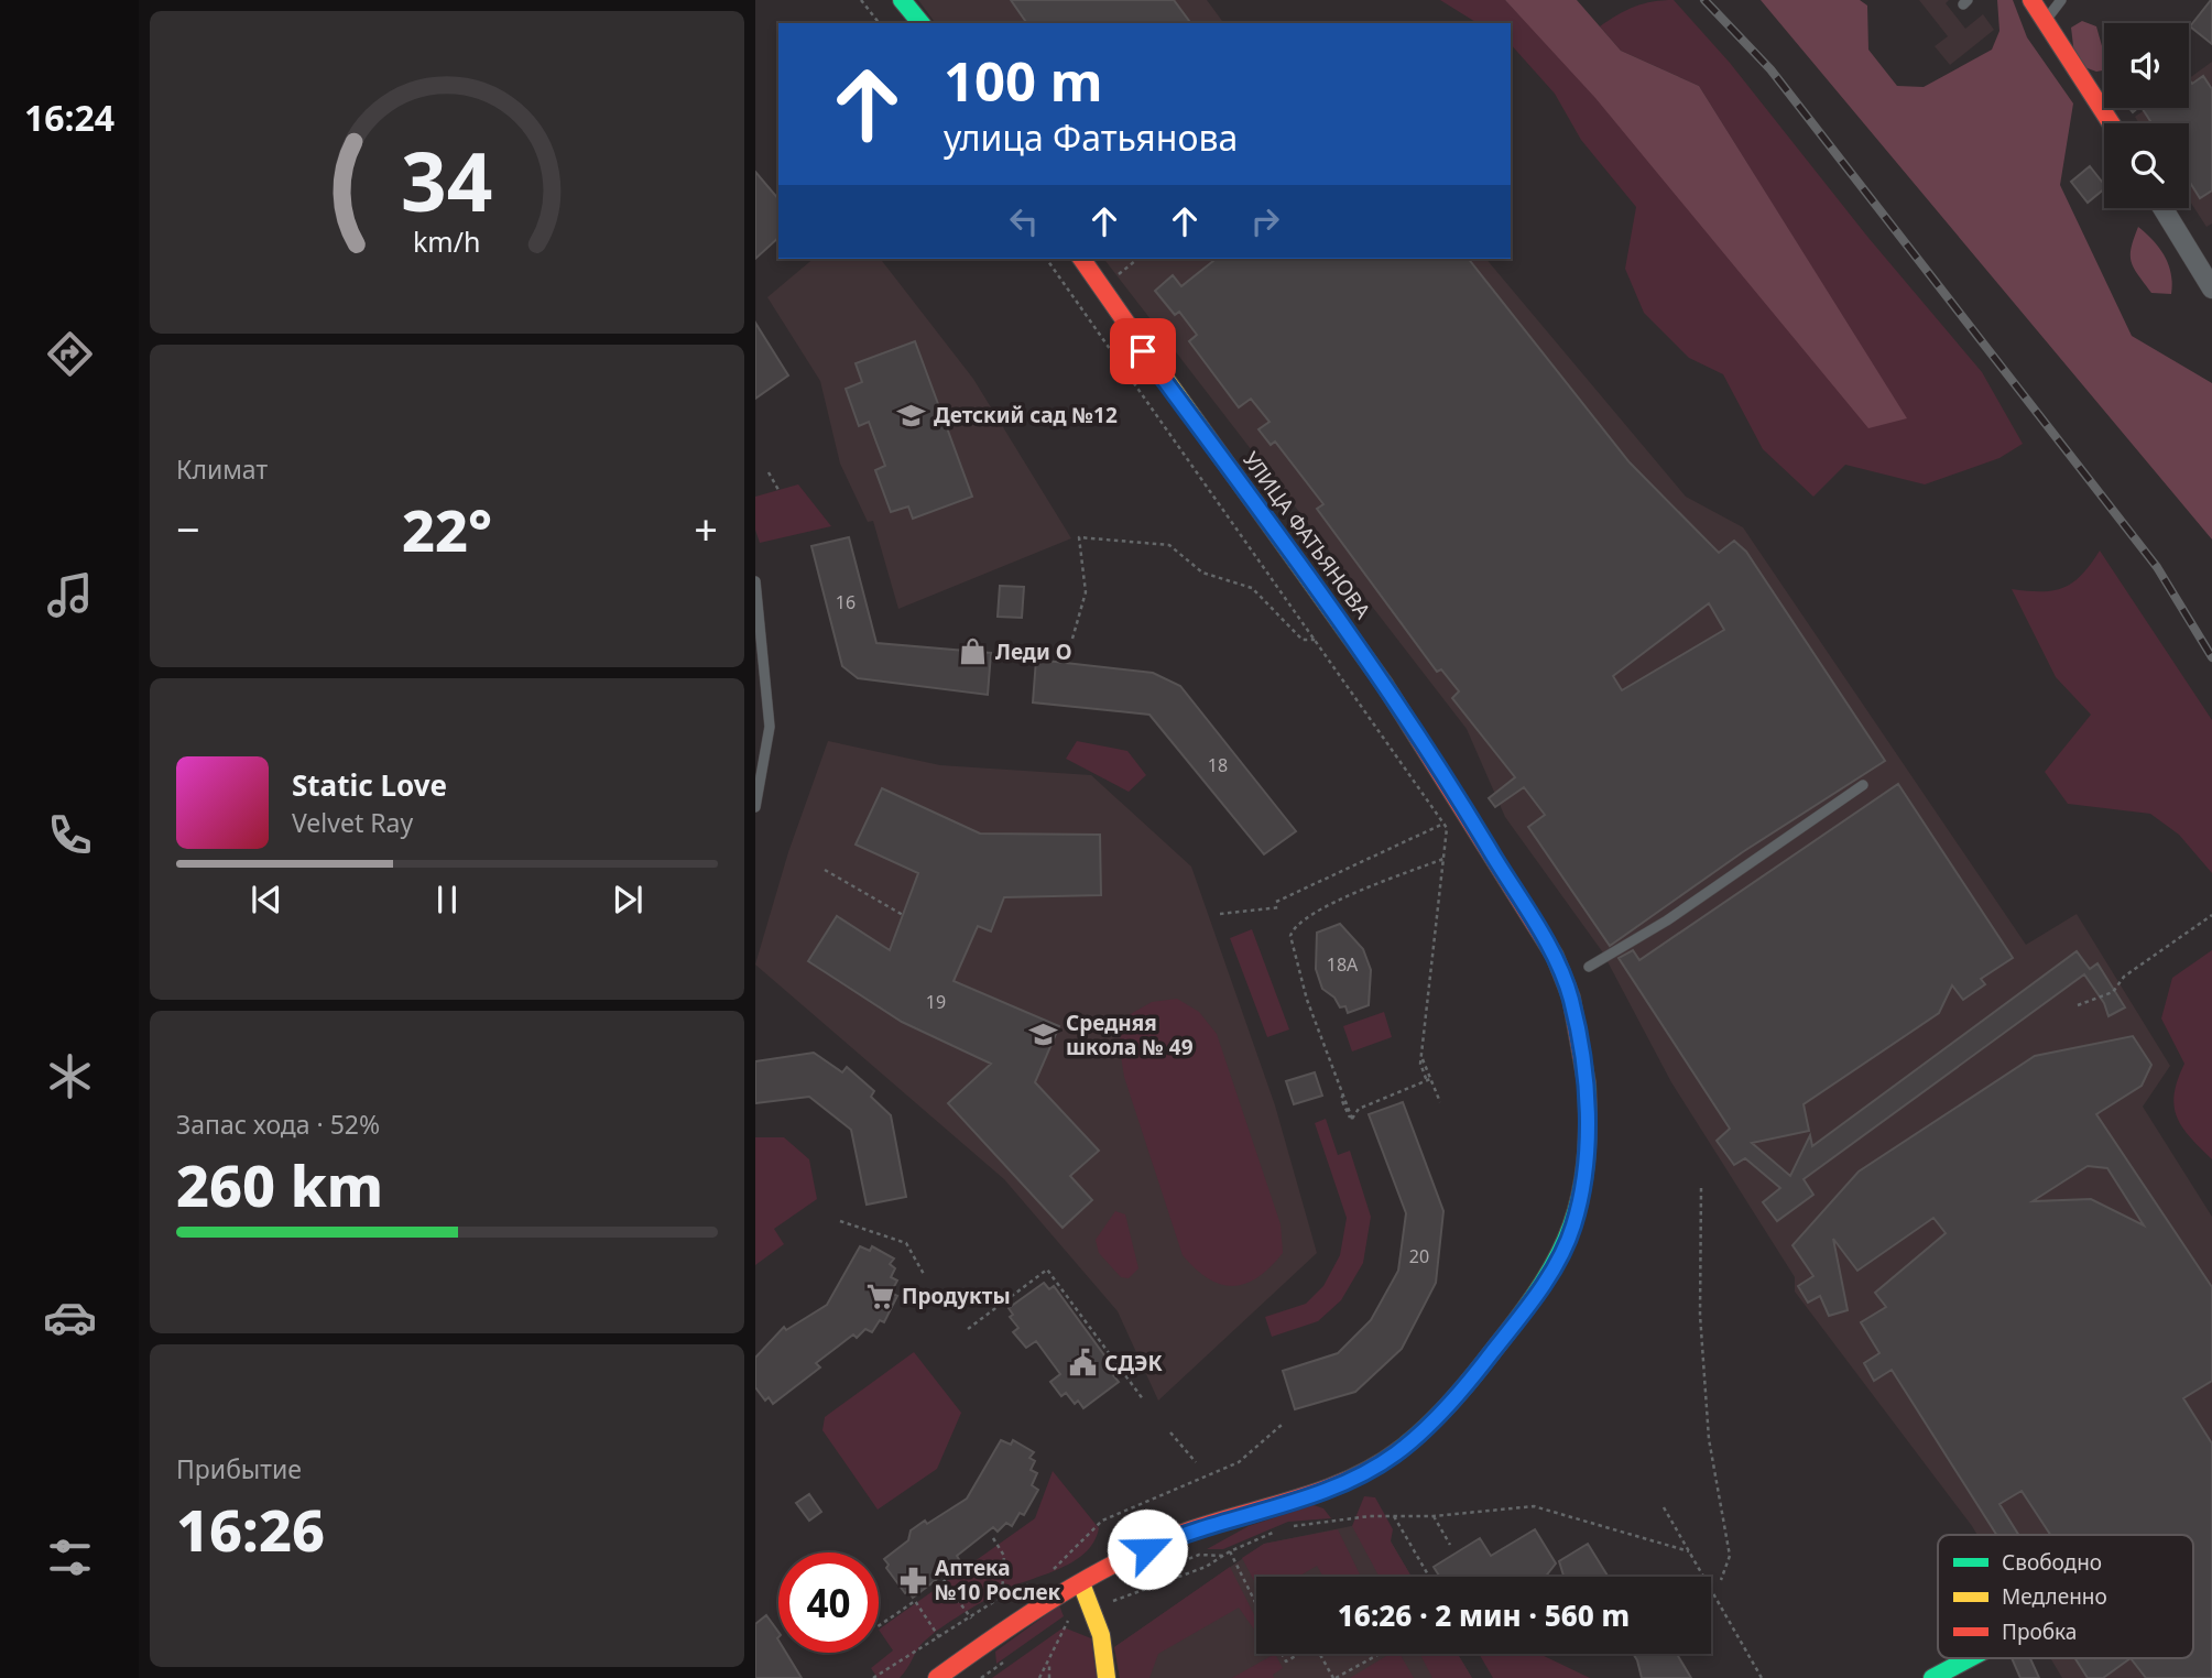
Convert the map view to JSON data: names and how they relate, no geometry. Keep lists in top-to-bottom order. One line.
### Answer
{"streets":{"street":["УЛИЦА ФАТЬЯНОВА"]},"places":{"school or university":["Детский сад №12","Средняя школа № 49"],"shop":["Леди О"],"supermarket":["Продукты"],"public building":["СДЭК"],"pharmacy":["Аптека №10 Рослек"]},"house_numbers":["16","18","18А","19","20"],"legend":["Свободно","Медленно","Пробка"],"page":{"tabs":"16:24","turn":["100 m","улица Фатьянова"],"tile":["Климат",["Запас хода · 52%","260 km"],["Прибытие","16:26"]],"heat":["−","22°","+"],"song":["Static Love","Velvet Ray"],"limit":"40","trip":"16:26 · 2 мин · 560 m","gauge":["34","km/h"]}}
